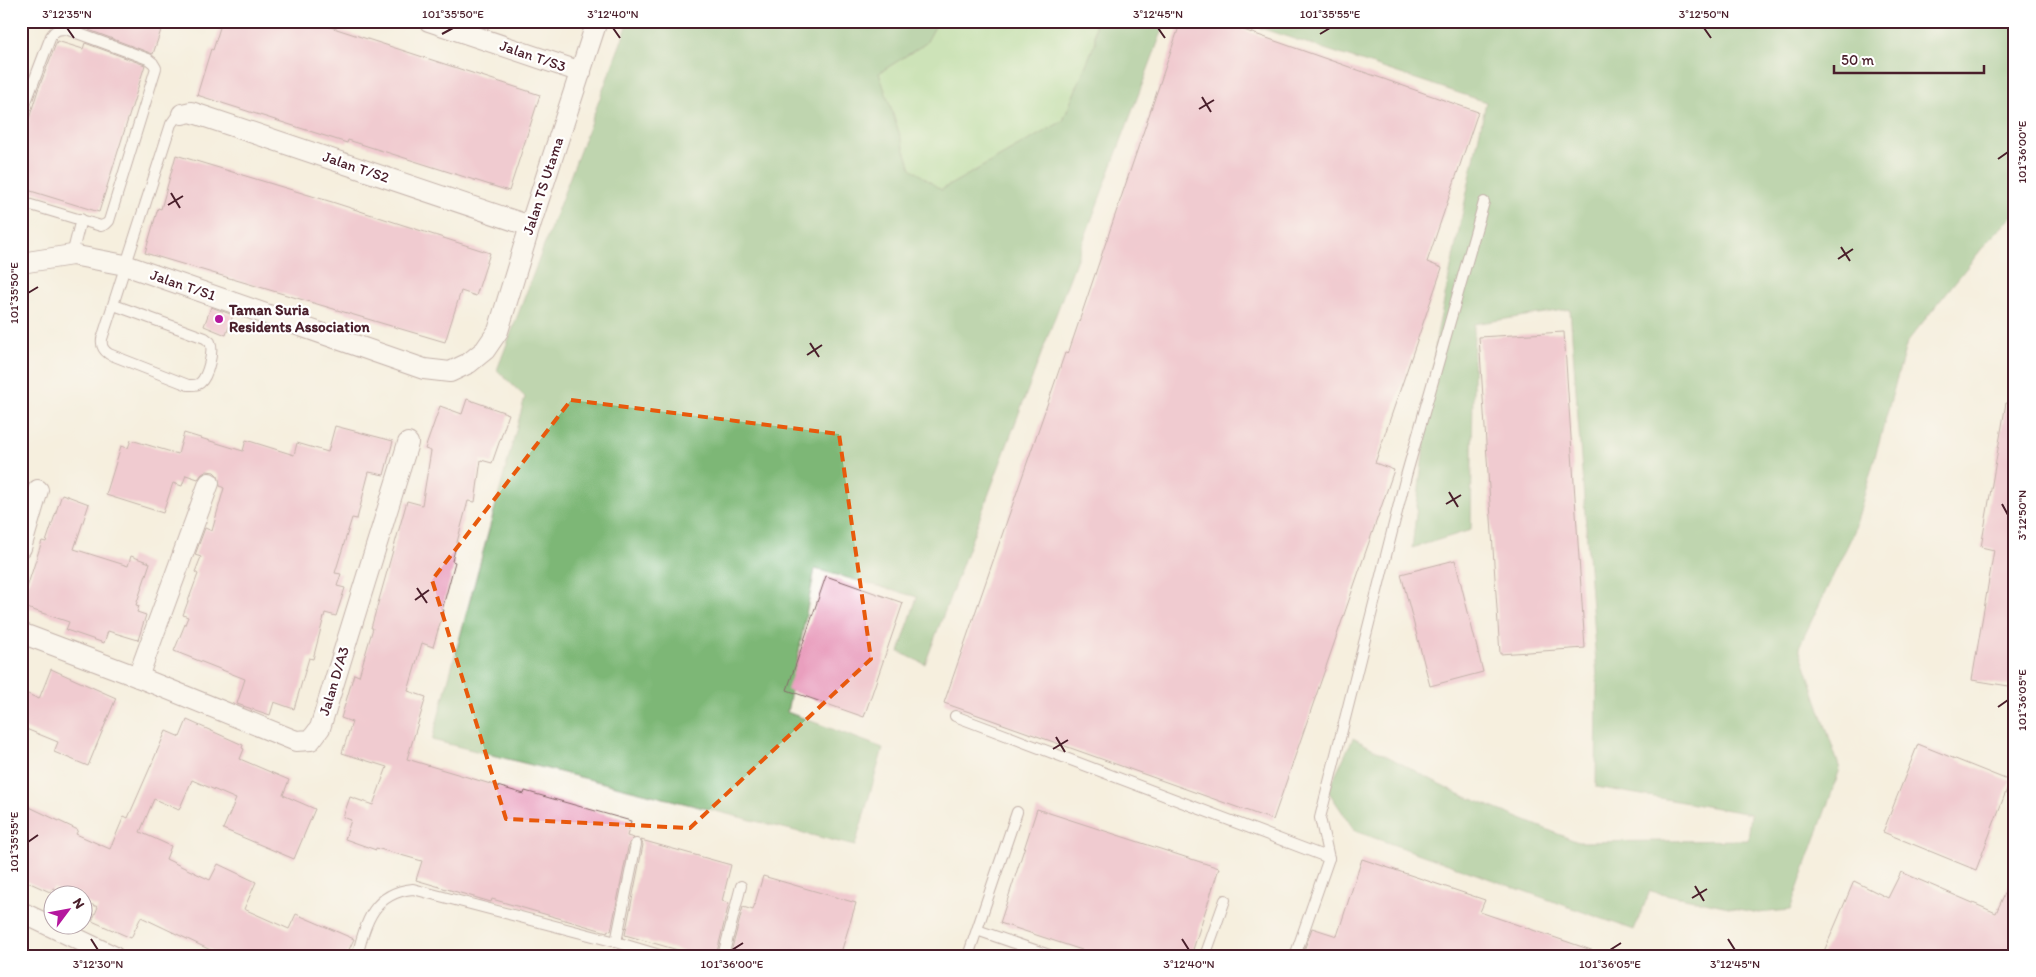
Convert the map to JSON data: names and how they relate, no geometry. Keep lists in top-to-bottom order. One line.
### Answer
{"streets":{"street":["Jalan T/S3","Jalan T/S2","Jalan TS Utama","Jalan T/S1","Jalan D/A3"]},"crossings":[["Jalan T/S3","Jalan TS Utama"],["Jalan T/S2","Jalan TS Utama"],["Jalan TS Utama","Jalan T/S1"]],"places":["Taman Suria Residents Association"],"scale_bar":"50 m","north":"top right","coordinates":["3°12'35\"N","101°35'50\"E","3°12'40\"N","3°12'45\"N","101°35'55\"E","3°12'50\"N","101°36'00\"E","101°36'05\"E","3°12'30\"N"]}
